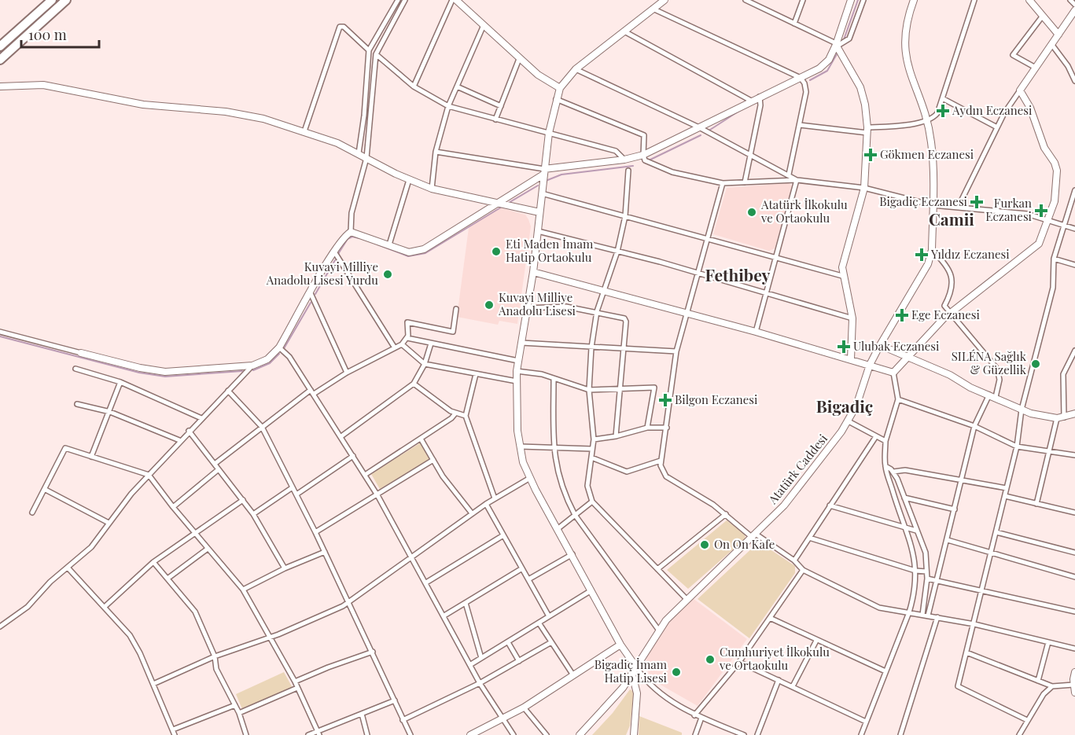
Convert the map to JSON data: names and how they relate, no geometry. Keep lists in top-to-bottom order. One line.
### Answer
{"streets":{"street":["Atatürk Caddesi"]},"districts":["Camii","Fethibey","Bigadiç"],"places":{"health":["Aydın Eczanesi","Gökmen Eczanesi","Bigadiç Eczanesi","Furkan Eczanesi","Yıldız Eczanesi","Ege Eczanesi","Ulubak Eczanesi","Bilgon Eczanesi"],"other":["Atatürk İlkokulu ve Ortaokulu","Eti Maden İmam Hatip Ortaokulu","Kuvayi Milliye Anadolu Lisesi Yurdu","Kuvayi Milliye Anadolu Lisesi","SILÉNA Sağlık & Güzellik","On On Kafe","Cumhuriyet İlkokulu ve Ortaokulu","Bigadiç İmam Hatip Lisesi"]},"scale_bar":"100 m"}
